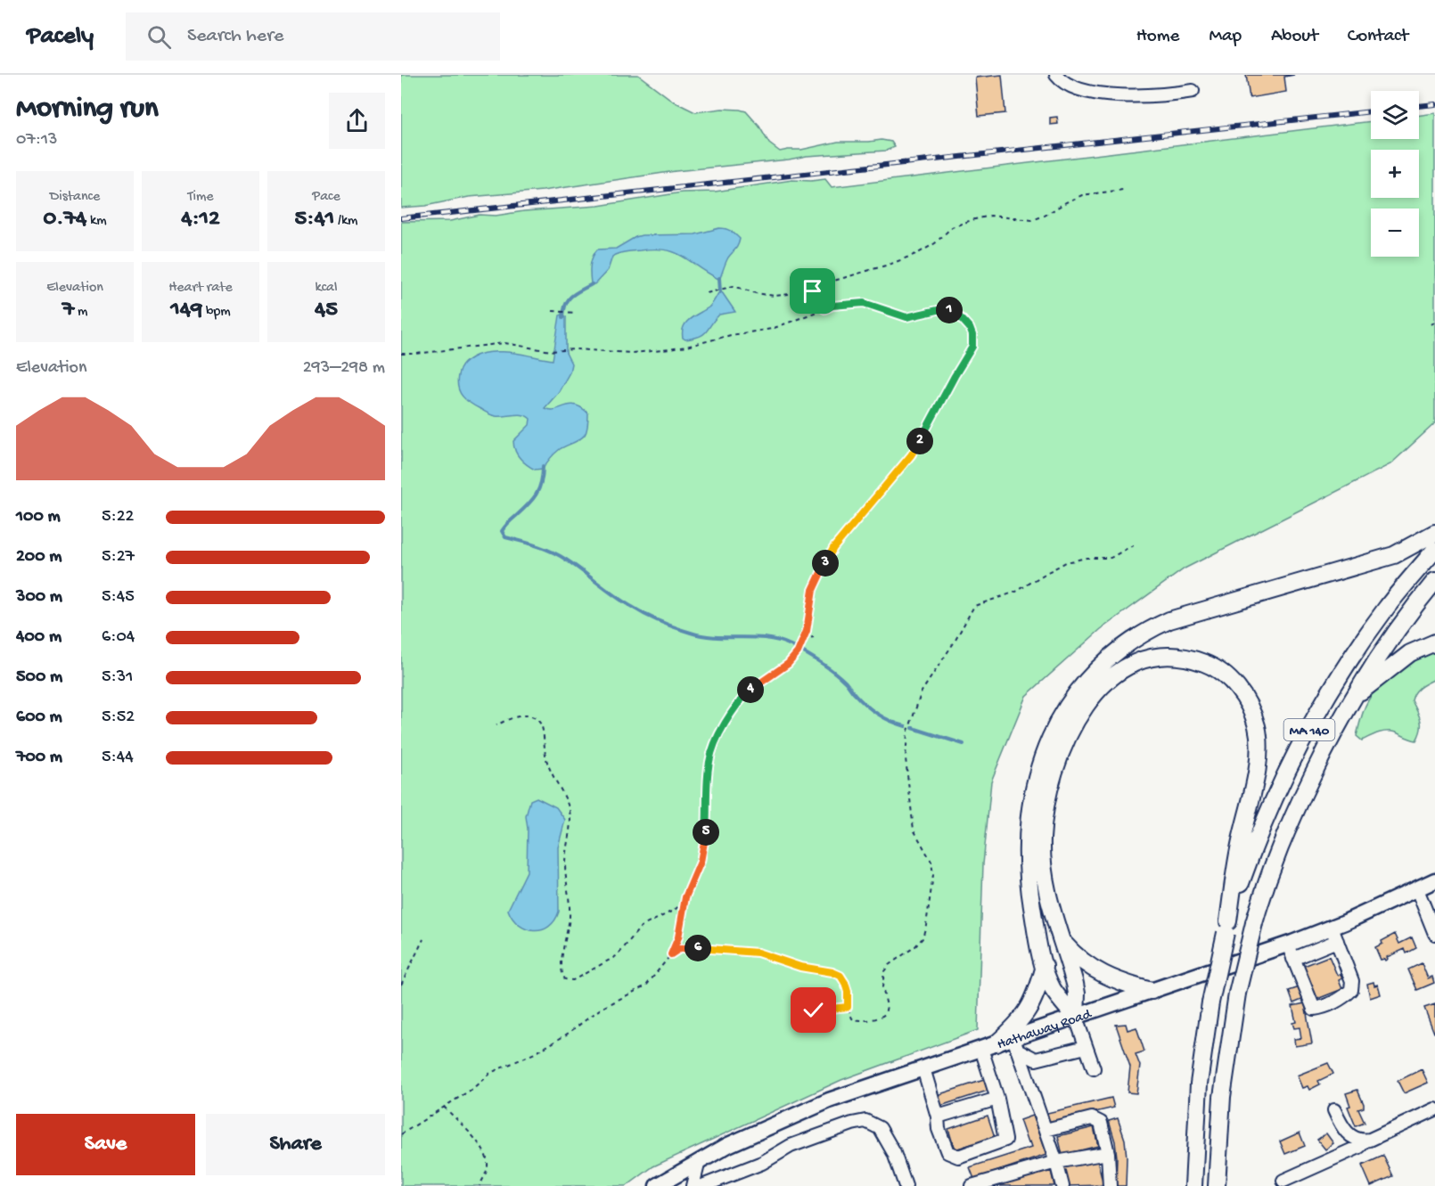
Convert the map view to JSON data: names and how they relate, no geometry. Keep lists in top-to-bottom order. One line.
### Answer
{"streets":{"highway":["MA 140"],"main road":["Hathaway Road"]},"page":{"header":"Pacely","search":"Search here","nav":["Home","Map","About","Contact"],"heading":["Morning run","07:13"],"map_buttons":["+","−"],"stats":[["Distance","0.74 km"],["Time","4:12"],["Pace","5:41 /km"],["Elevation","7 m"],["Heart rate","149 bpm"],["kcal","45"]],"pins":["1","2","3","4","5","6"],"chart":["Elevation","293–298 m"],"list":[{"name":"100 m","note":"5:22"},{"name":"200 m","note":"5:27"},{"name":"300 m","note":"5:45"},{"name":"400 m","note":"6:04"},{"name":"500 m","note":"5:31"},{"name":"600 m","note":"5:52"},{"name":"700 m","note":"5:44"}],"buttons":["Save","Share"]}}
